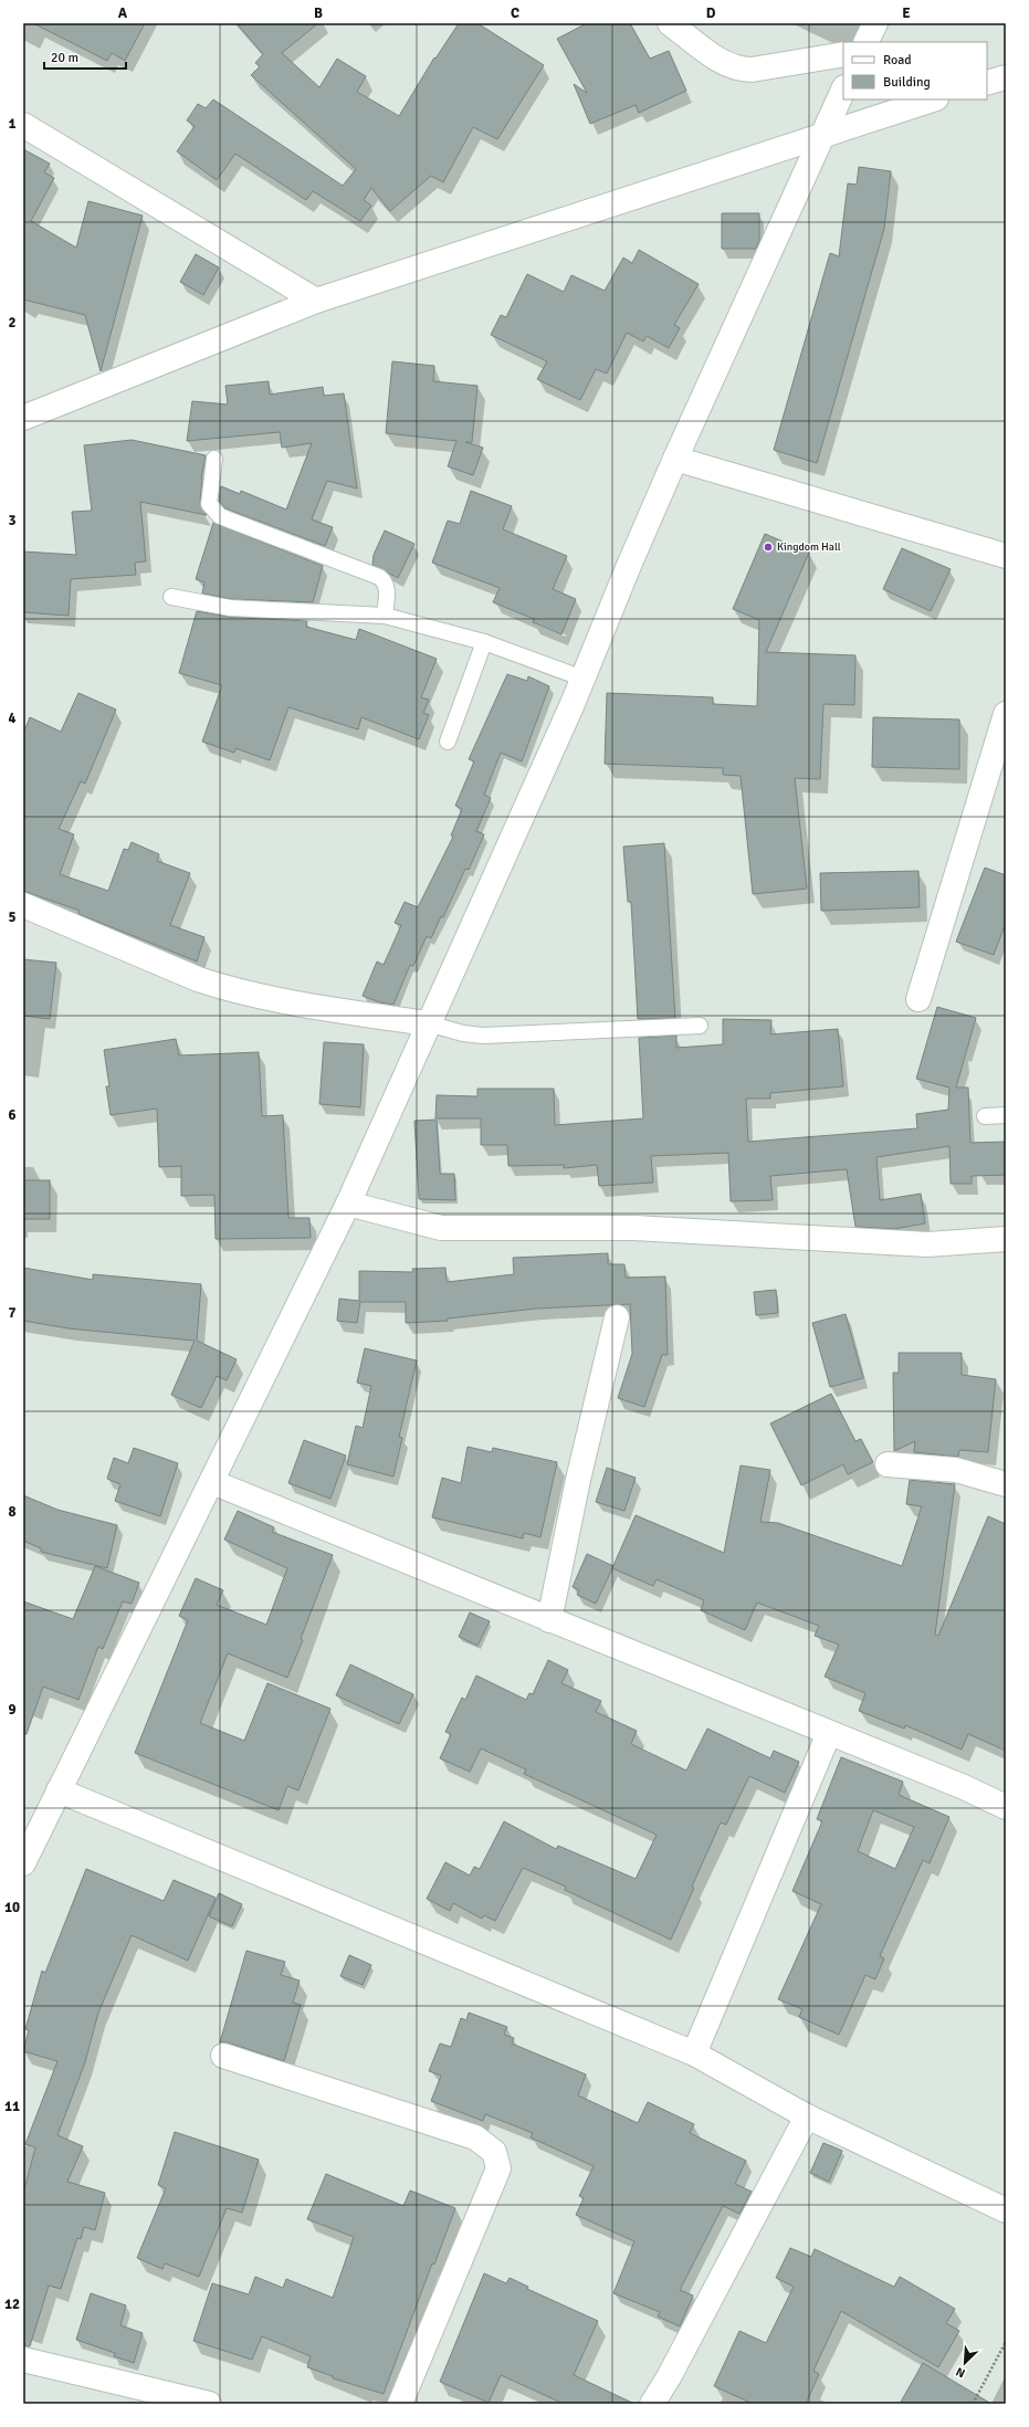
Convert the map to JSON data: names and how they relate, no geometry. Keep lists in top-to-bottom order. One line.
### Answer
{"places":["Kingdom Hall"],"legend":["Road","Building"],"scale_bar":"20 m","north":"bottom left","grid":{"columns":["A","B","C","D","E"],"rows":["1","2","3","4","5","6","7","8","9","10","11","12"]}}
